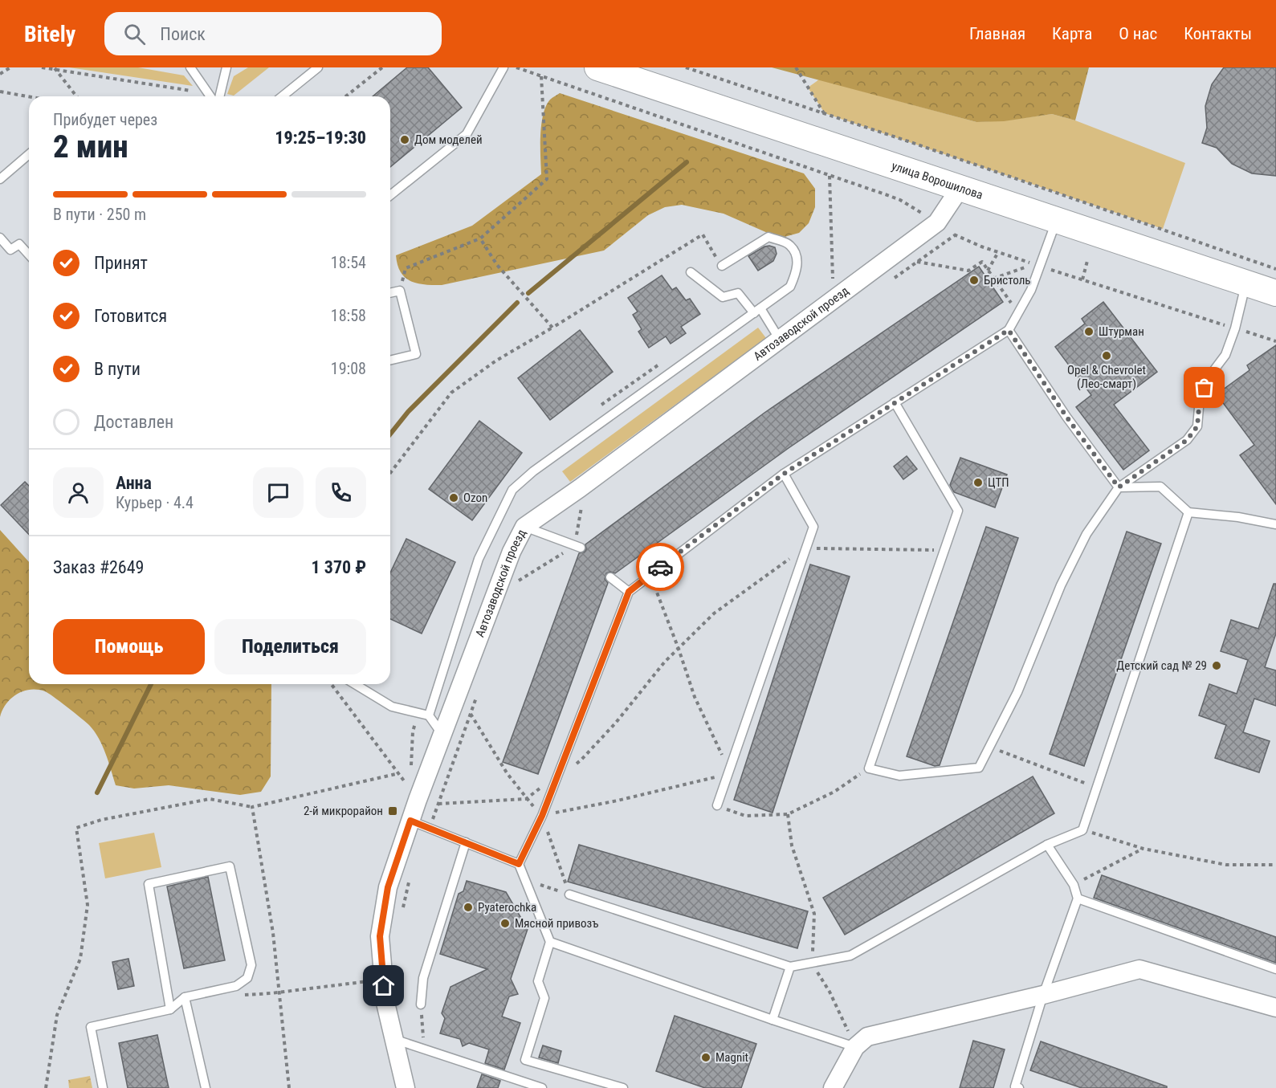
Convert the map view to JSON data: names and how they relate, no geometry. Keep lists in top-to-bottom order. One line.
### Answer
{"streets":{"main road":["улица Ворошилова"],"street":["Автозаводской проезд"]},"crossings":[["улица Ворошилова","Автозаводской проезд"]],"places":{"other":["Дом моделей","Бристоль","Штурман","Opel & Chevrolet (Лео-смарт)","ЦТП","Ozon","Детский сад № 29","Pyaterochka","Мясной привозъ","Magnit"],"transit":["2-й микрорайон"]},"page":{"header":"Bitely","search":"Поиск","nav":["Главная","Карта","О нас","Контакты"],"heading":["2 мин","Прибудет через","19:25–19:30"],"panel":["Анна","Курьер · 4.4","Заказ #2649","1 370 ₽"],"bar":"В пути · 250 m","list":[["Принят","18:54"],["Готовится","18:58"],["В пути","19:08"],"Доставлен"],"buttons":["Помощь","Поделиться"]}}
